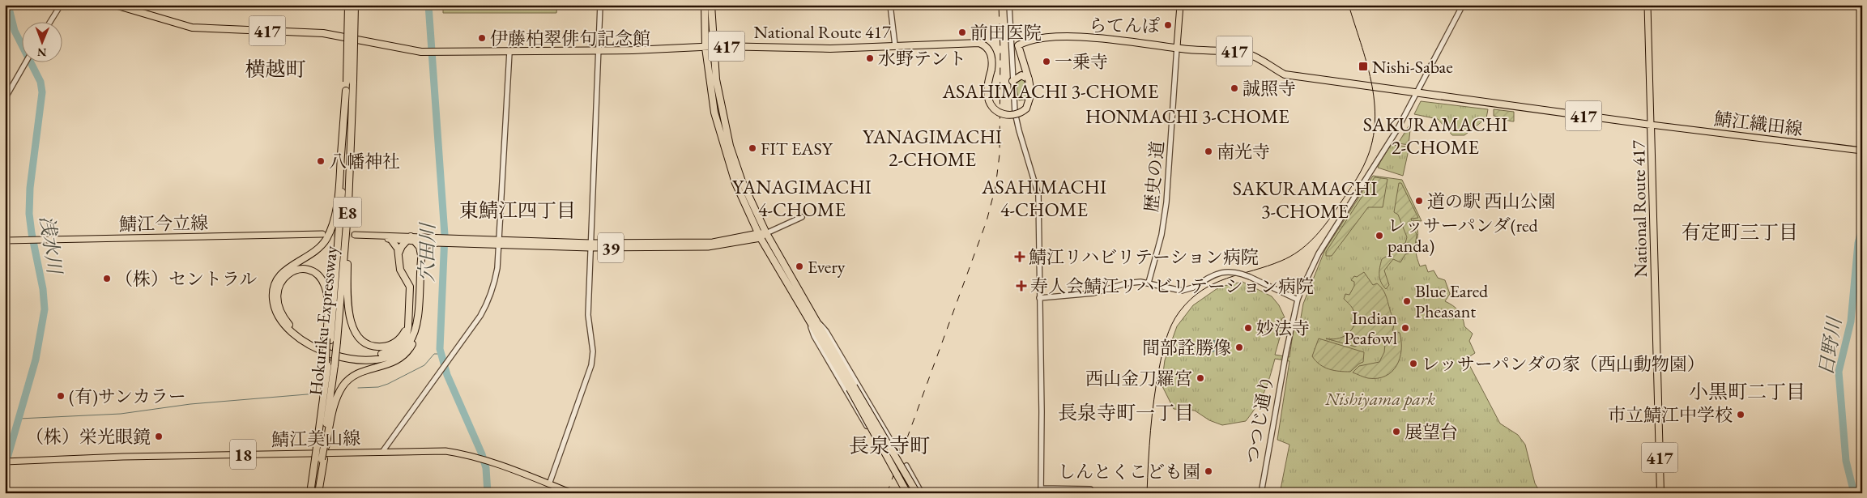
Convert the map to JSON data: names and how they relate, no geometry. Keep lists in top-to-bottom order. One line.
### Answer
{"streets":{"highway":["417","National Route 417","E8","Hokuriku Expressway"],"main road":["鯖江織田線","鯖江今立線","39","鯖江美山線","18"],"street":["歴史の道","つつじ通り"]},"crossings":[["National Route 417","鯖江織田線"],["National Route 417","歴史の道"]],"districts":["横越町","ASAHIMACHI 3-CHOME","HONMACHI 3-CHOME","SAKURAMACHI 2-CHOME","YANAGIMACHI 2-CHOME","YANAGIMACHI 4-CHOME","ASAHIMACHI 4-CHOME","SAKURAMACHI 3-CHOME","東鯖江四丁目","有定町三丁目","小黒町二丁目","長泉寺町一丁目","長泉寺町"],"water":["浅水川","穴田川","日野川"],"parks":["Nishiyama park"],"places":{"other":["らてんぽ","前田医院","伊藤柏翠俳句記念館","水野テント","一乗寺","誠照寺","FIT EASY","南光寺","八幡神社","道の駅 西山公園","レッサーパンダ(red panda)","Every","（株）セントラル","Blue Eared Pheasant","妙法寺","Indian Peafowl","間部詮勝像","レッサーパンダの家（西山動物園）","西山金刀羅宮","(有)サンカラー","市立鯖江中学校","展望台","（株）栄光眼鏡","しんとくこども園"],"transit":["Nishi-Sabae"],"health":["鯖江リハビリテーション病院","寿人会鯖江リハビリテーション病院"]},"north":"bottom"}
